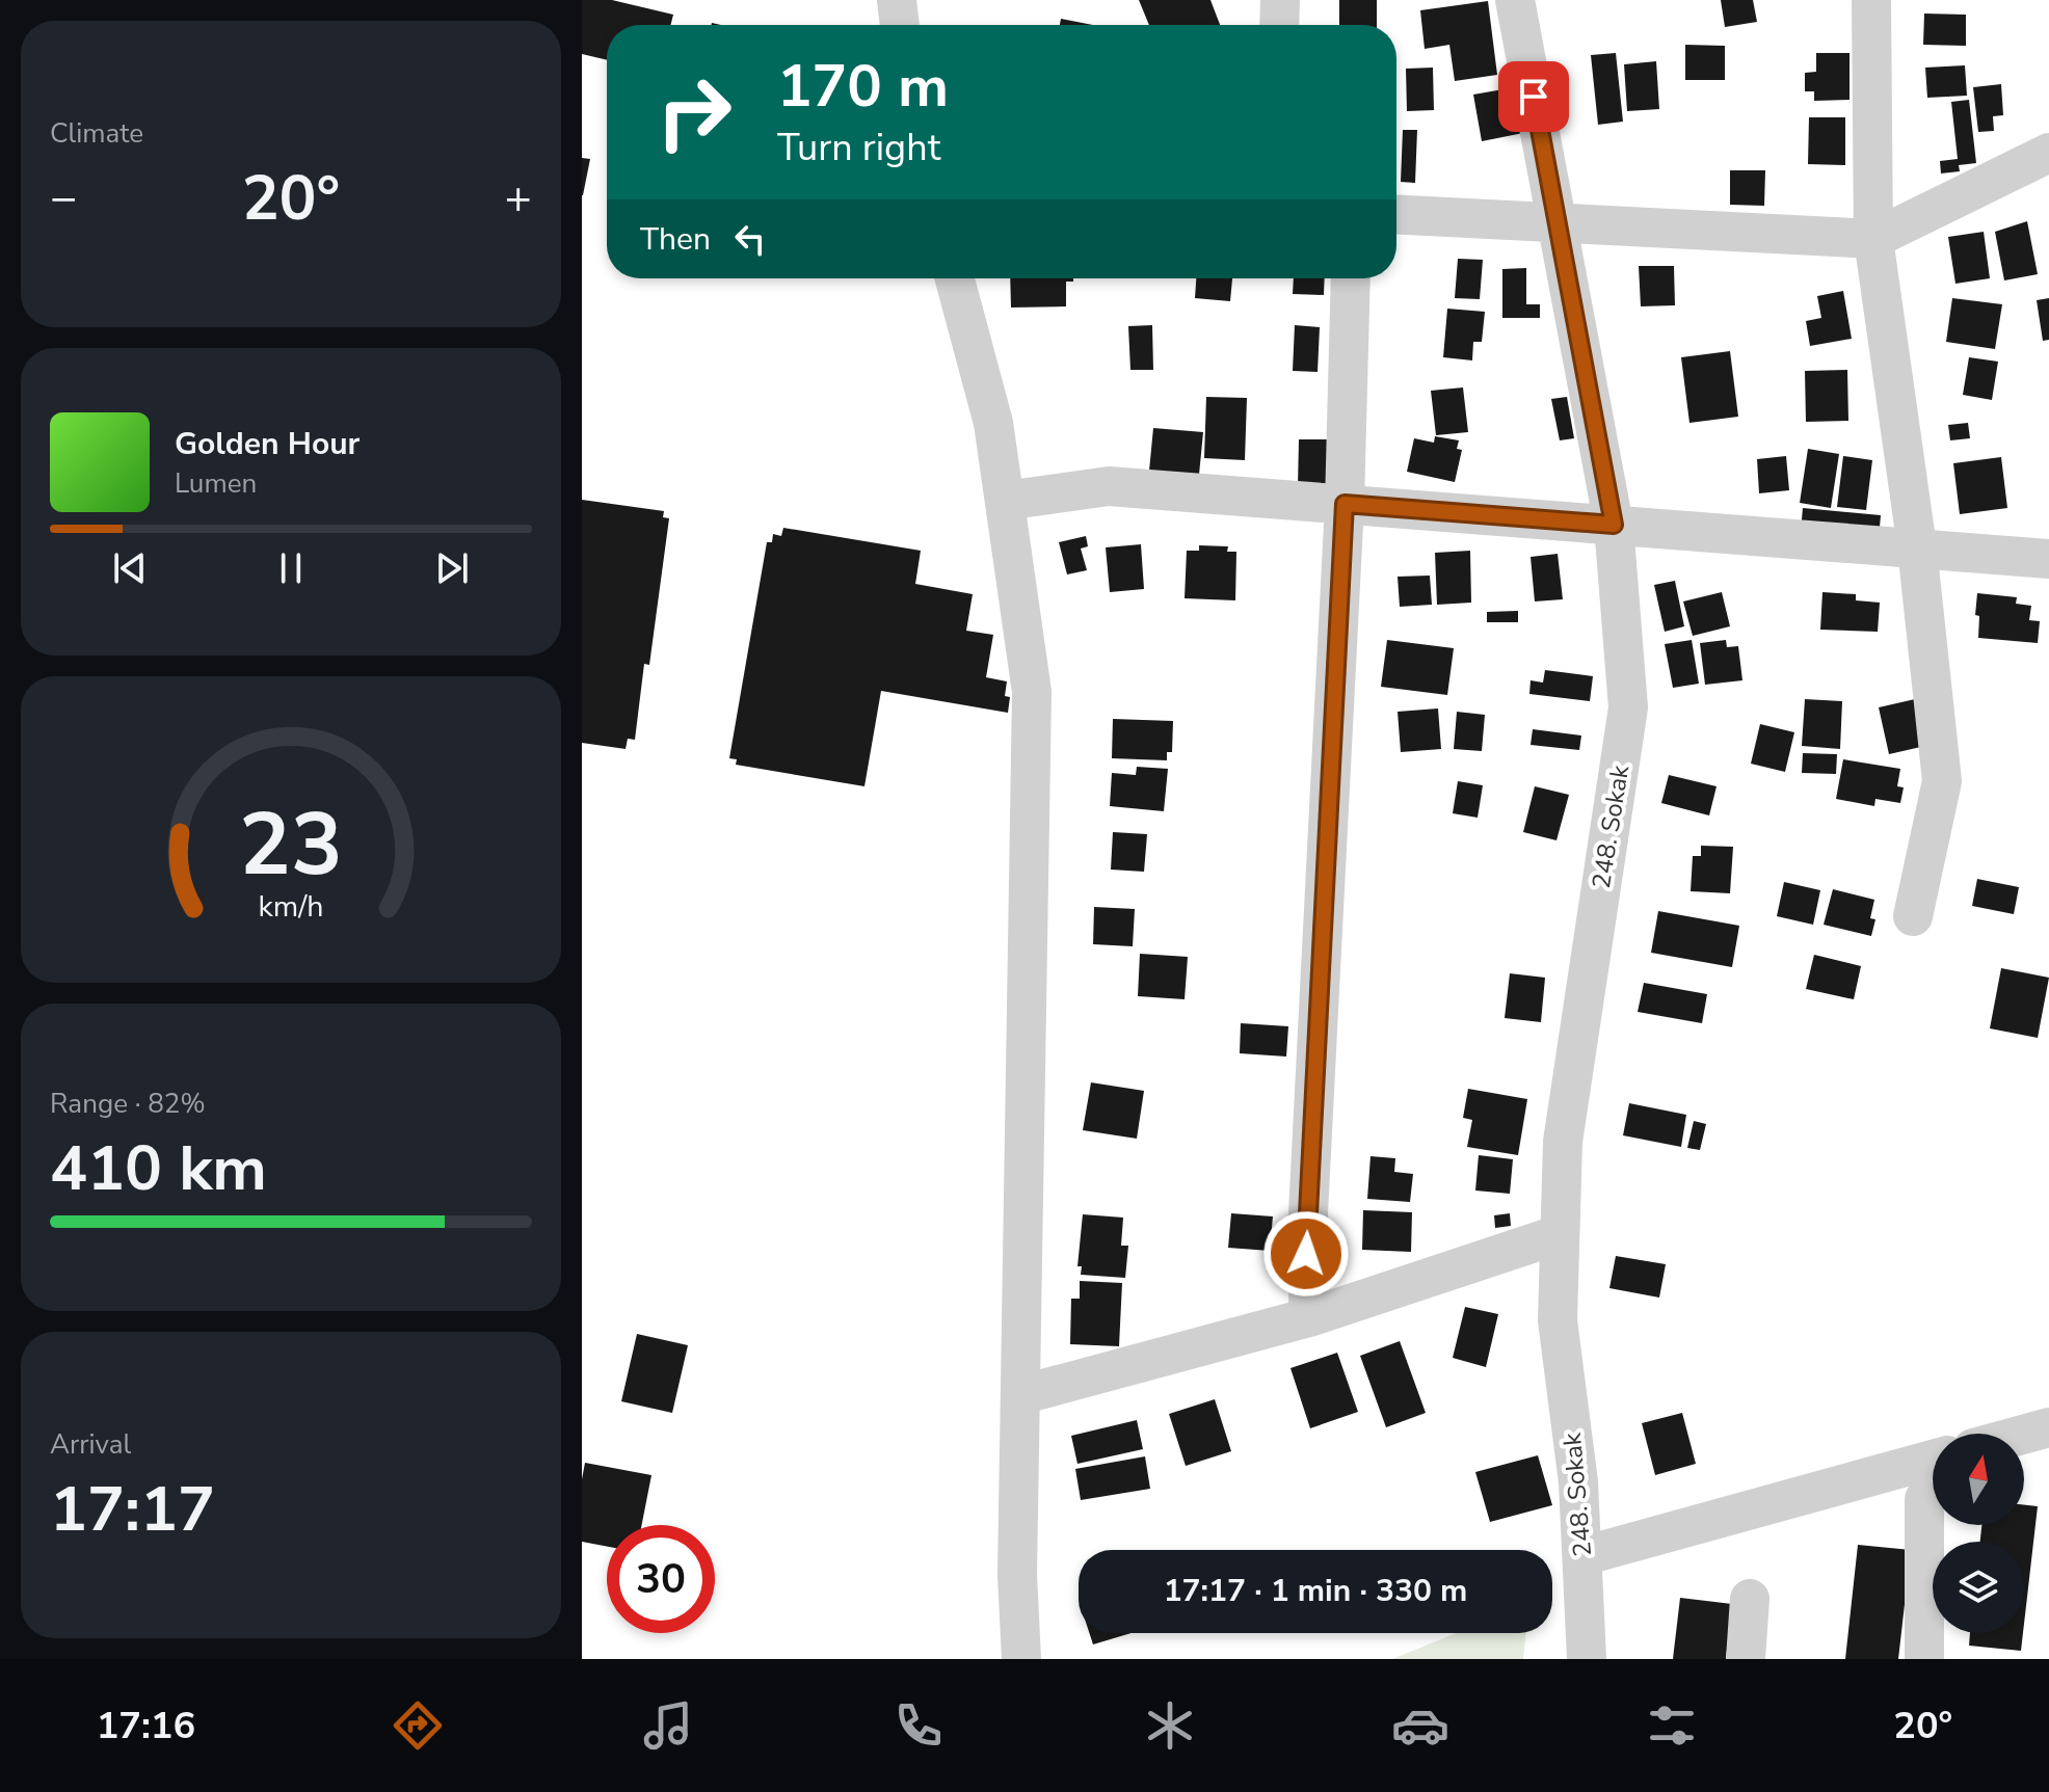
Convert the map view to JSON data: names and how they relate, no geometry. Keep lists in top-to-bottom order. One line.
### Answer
{"streets":{"street":["248. Sokak"]},"north":"top","page":{"tile":["Climate",["Range · 82%","410 km"],["Arrival","17:17"]],"turn":["170 m","Turn right"],"heat":["−","20°","+"],"then":"Then","song":["Golden Hour","Lumen"],"limit":"30","trip":"17:17 · 1 min · 330 m","tabs":["17:16","20°"],"gauge":["23","km/h"]}}
